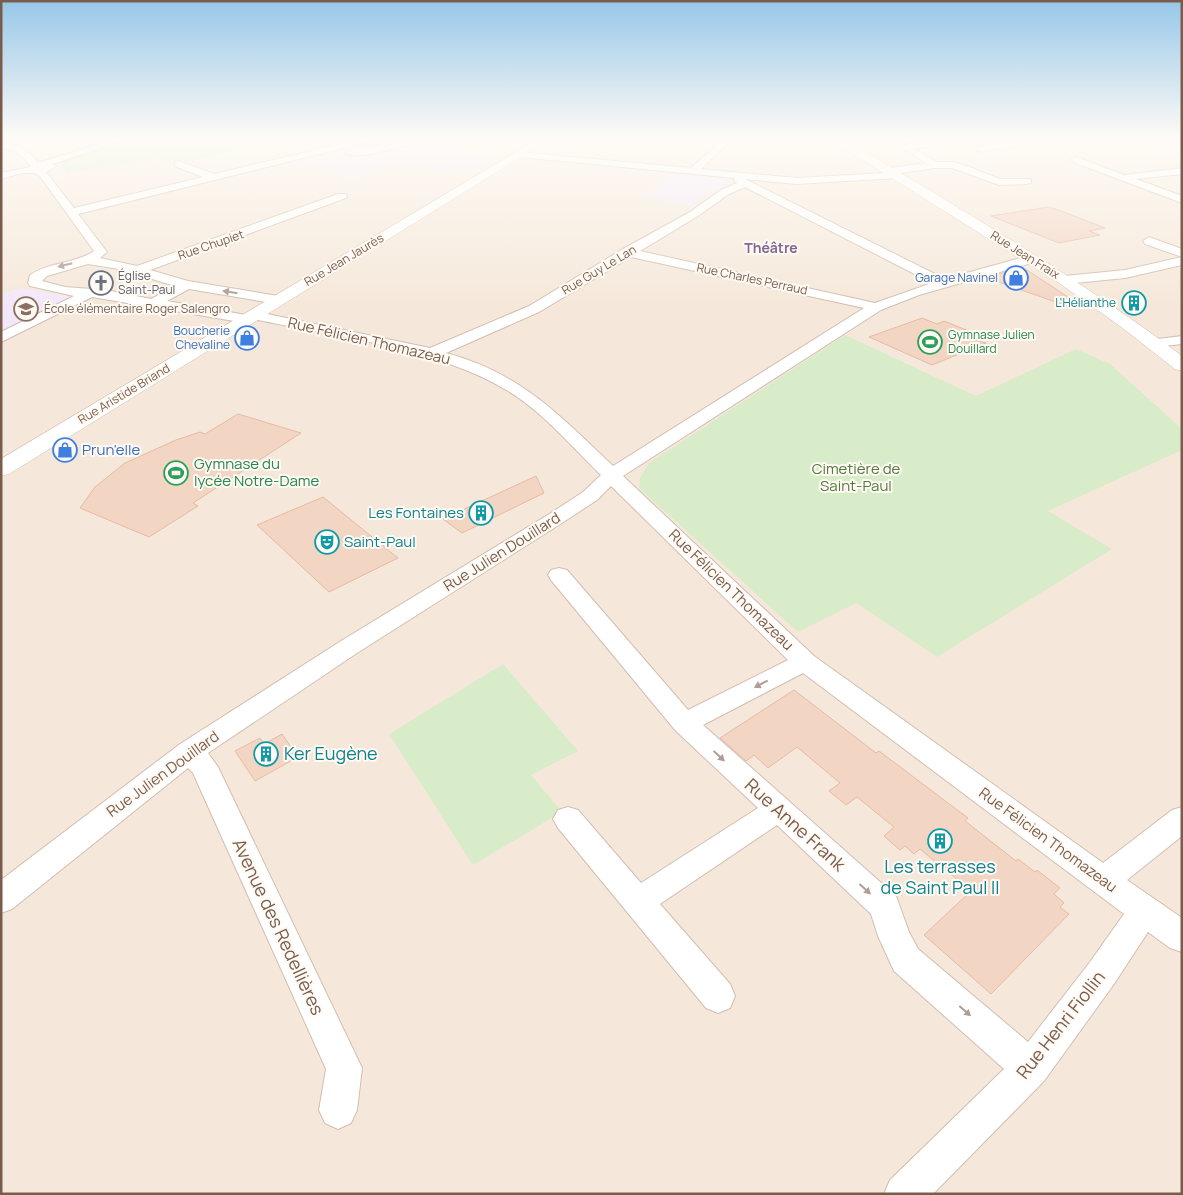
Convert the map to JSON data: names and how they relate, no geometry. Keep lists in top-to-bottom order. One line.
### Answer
{"streets":{"main road":["Rue Jean Fraix","Rue Jean Jaurès","Rue Aristide Briand"],"street":["Rue Chupiet","Rue Guy Le Lan","Rue Charles Perraud","Rue Félicien Thomazeau","Rue Julien Douillard","Rue Anne Frank","Avenue des Redellières","Rue Henri Fiollin"]},"crossings":[["Rue Jean Fraix","Rue Julien Douillard"],["Rue Jean Jaurès","Rue Félicien Thomazeau"],["Rue Jean Jaurès","Rue Aristide Briand"],["Rue Guy Le Lan","Rue Charles Perraud"],["Rue Guy Le Lan","Rue Félicien Thomazeau"],["Rue Charles Perraud","Rue Julien Douillard"],["Rue Félicien Thomazeau","Rue Aristide Briand"],["Rue Félicien Thomazeau","Rue Julien Douillard"],["Rue Félicien Thomazeau","Rue Henri Fiollin"],["Rue Julien Douillard","Avenue des Redellières"],["Rue Anne Frank","Rue Henri Fiollin"]],"districts":["Théâtre"],"parks":["Cimetière de Saint-Paul"],"places":{"shop":["Garage Navinel","Boucherie Chevaline","Prun'elle"],"church":["Église Saint-Paul"],"building":["L'Hélianthe","Les Fontaines","Ker Eugène","Les terrasses de Saint Paul II"],"school or university":["École élémentaire Roger Salengro"],"sports":["Gymnase Julien Douillard","Gymnase du lycée Notre-Dame"],"theatre":["Saint-Paul"]}}
